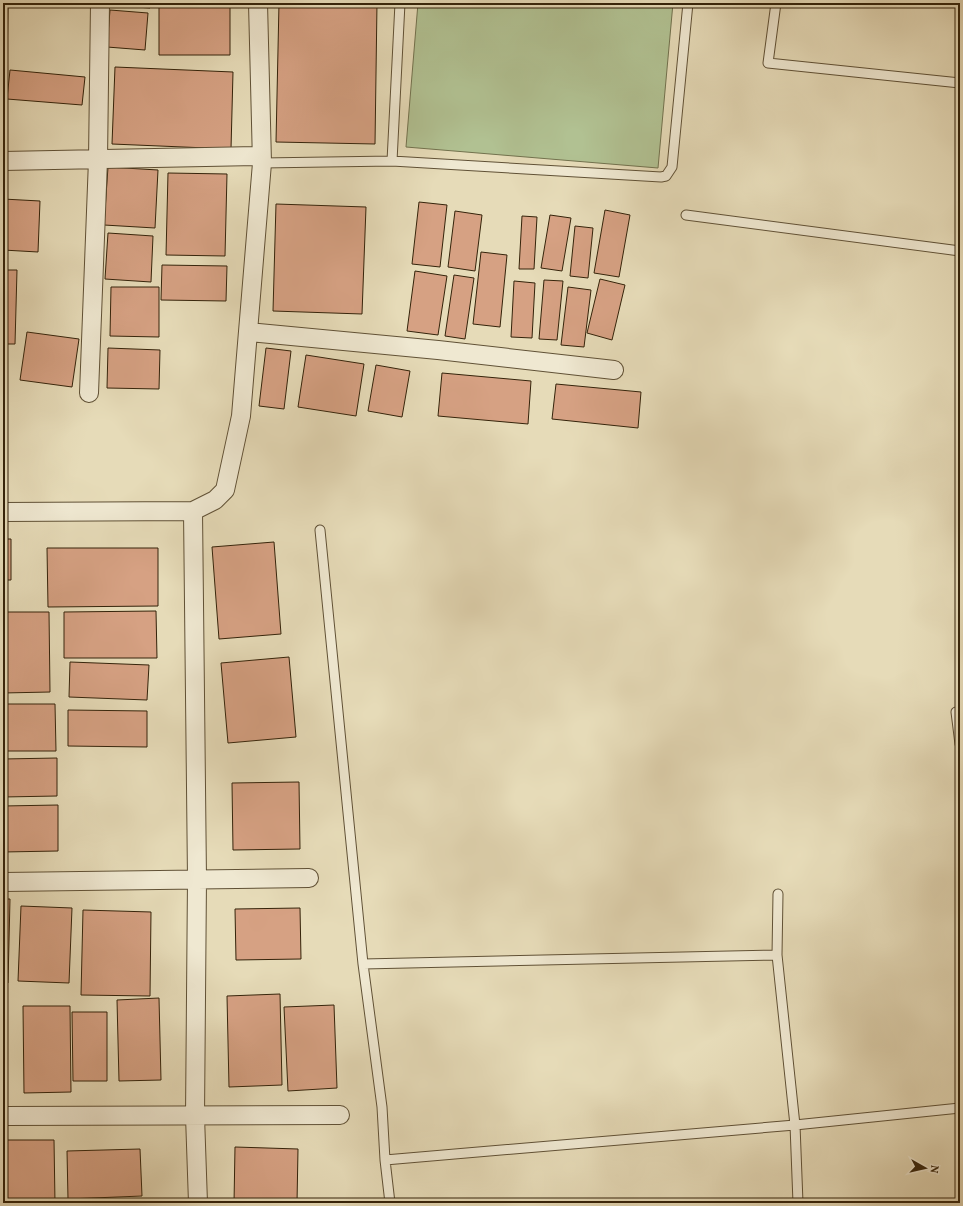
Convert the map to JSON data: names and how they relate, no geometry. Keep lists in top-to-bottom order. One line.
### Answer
{"north":"right"}
